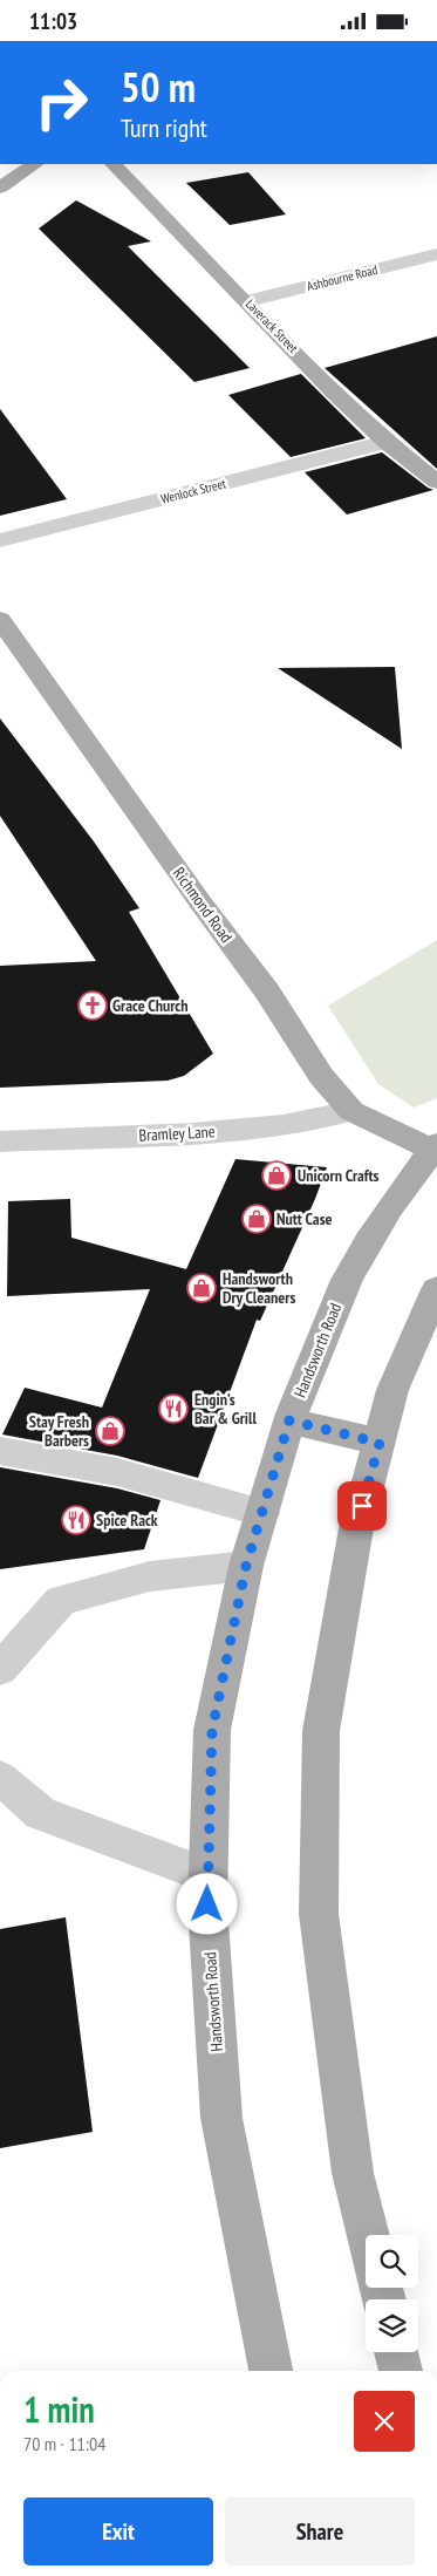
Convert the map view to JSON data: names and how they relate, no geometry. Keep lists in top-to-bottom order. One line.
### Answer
{"streets":{"main road":["Laverack Street","Richmond Road","Handsworth Road"],"street":["Ashbourne Road","Wenlock Street","Bramley Lane"]},"crossings":[["Ashbourne Road","Laverack Street"],["Laverack Street","Wenlock Street"],["Richmond Road","Bramley Lane"],["Richmond Road","Handsworth Road"]],"places":{"church":["Grace Church"],"shop":["Unicorn Crafts","Nutt Case","Handsworth Dry Cleaners","Stay Fresh Barbers"],"restaurant":["Engin’s Bar & Grill","Spice Rack"]},"page":{"status":"11:03","turn":["50 m","Turn right"],"heading":["1 min","70 m · 11:04"],"buttons":["Exit","Share"]}}
